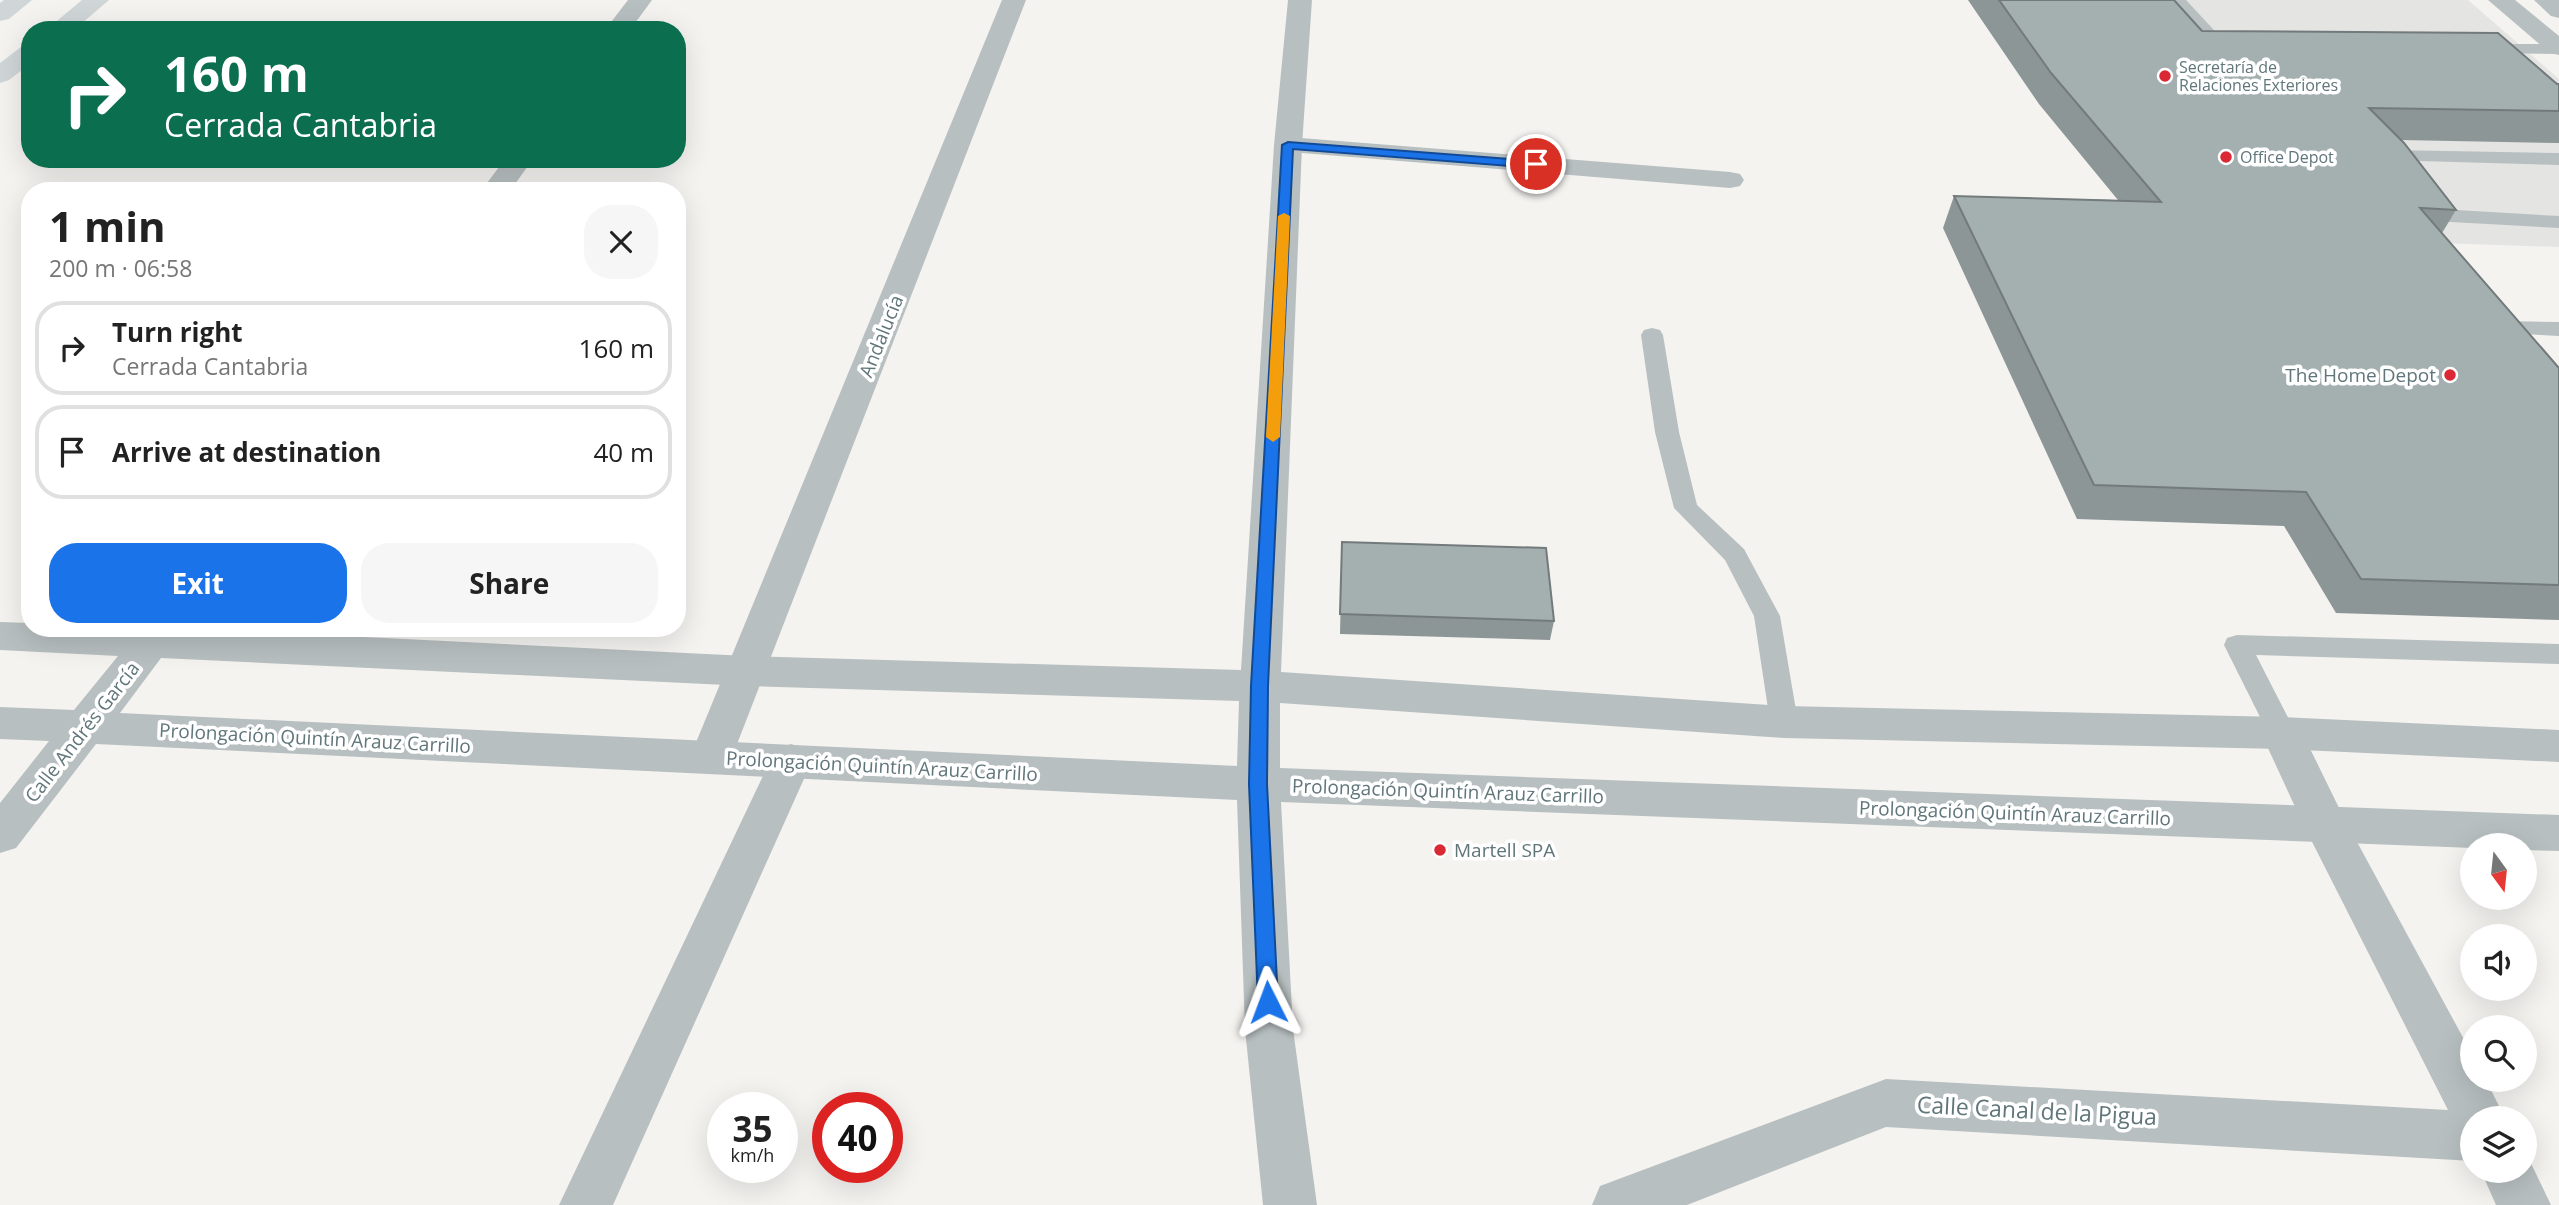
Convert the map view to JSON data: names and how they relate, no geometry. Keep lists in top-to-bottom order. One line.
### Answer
{"streets":{"street":["Andalucía","Calle Andrés García","Prolongación Quintín Arauz Carrillo","Calle Canal de la Pigua"]},"crossings":[["Andalucía","Prolongación Quintín Arauz Carrillo"],["Calle Andrés García","Prolongación Quintín Arauz Carrillo"]],"places":["Secretaría de Relaciones Exteriores","Office Depot","The Home Depot","Martell SPA"],"north":"bottom","page":{"turn":["160 m","Cerrada Cantabria"],"heading":["1 min","200 m · 06:58"],"list":[{"name":"Turn right","note":"Cerrada Cantabria","value":"160 m"},{"name":"Arrive at destination","value":"40 m"}],"buttons":["Exit","Share"],"speed":"35 km/h","limit":"40"}}
